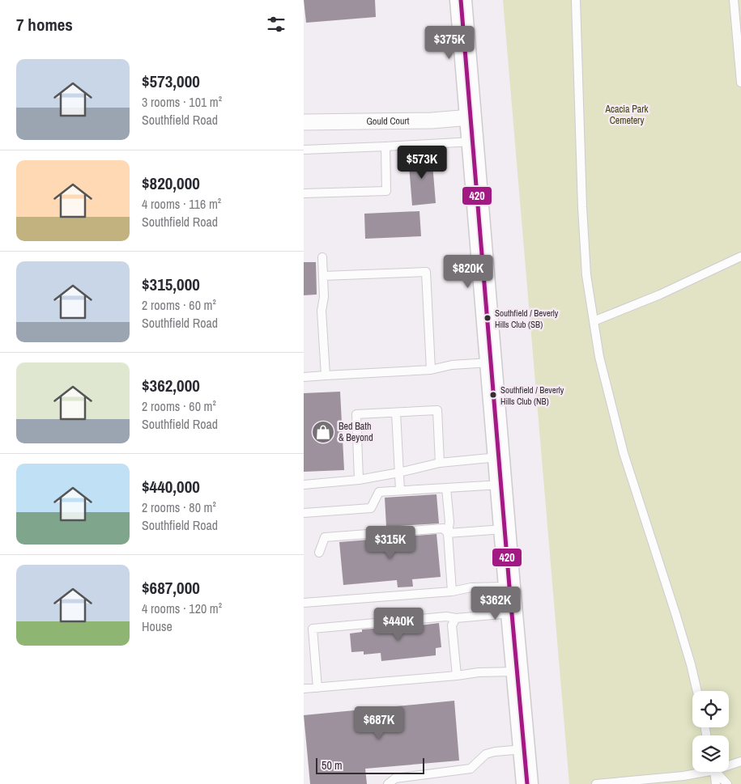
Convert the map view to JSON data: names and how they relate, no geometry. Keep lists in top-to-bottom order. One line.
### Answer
{"streets":{"street":["Gould Court"]},"parks":["Acacia Park Cemetery"],"places":{"other":["Southfield / Beverly Hills Club (SB)","Southfield / Beverly Hills Club (NB)"],"shop":["Bed Bath & Beyond"]},"lines":["transit line 420"],"scale_bar":"50 m","page":{"heading":"7 homes","price":["$375K","$573K","$820K","$315K","$362K","$440K","$687K"],"list":[{"name":"$573,000","note":"3 rooms · 101 m² · Southfield Road"},{"name":"$820,000","note":"4 rooms · 116 m² · Southfield Road"},{"name":"$315,000","note":"2 rooms · 60 m² · Southfield Road"},{"name":"$362,000","note":"2 rooms · 60 m² · Southfield Road"},{"name":"$440,000","note":"2 rooms · 80 m² · Southfield Road"},{"name":"$687,000","note":"4 rooms · 120 m² · House"}],"scale":"50 m"}}
